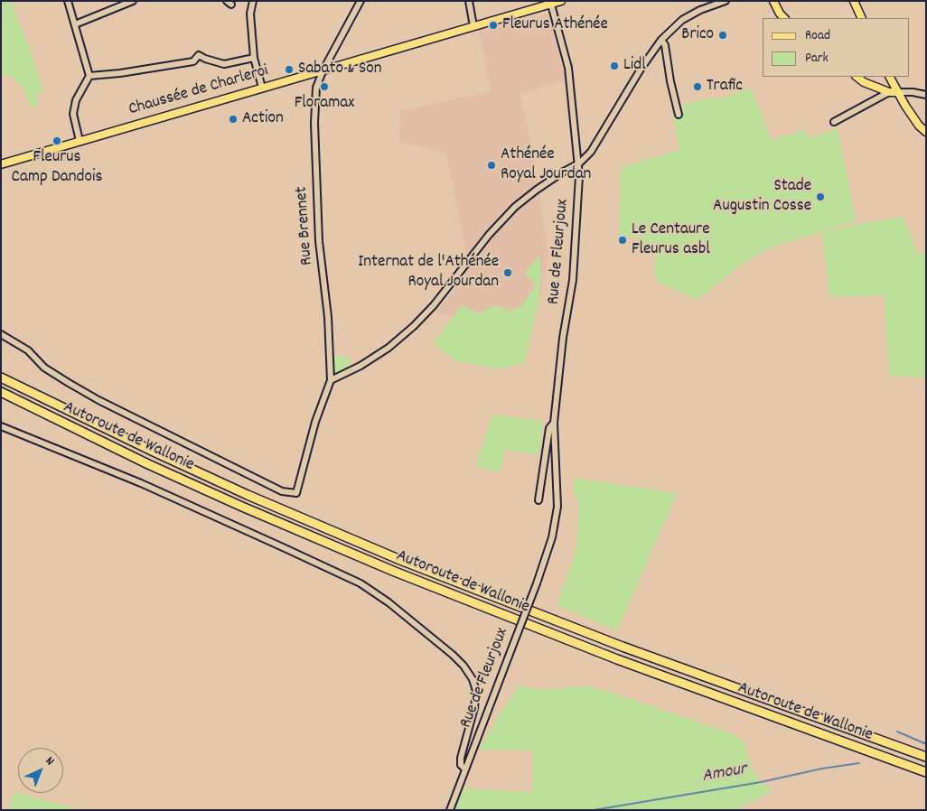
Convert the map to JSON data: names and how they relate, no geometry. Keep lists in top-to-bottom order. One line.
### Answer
{"streets":{"highway":["Autoroute de Wallonie"],"main road":["Chaussée de Charleroi"],"street":["Rue Brennet","Rue de Fleurjoux"]},"crossings":[["Chaussée de Charleroi","Rue Brennet"],["Chaussée de Charleroi","Rue de Fleurjoux"]],"water":["Amour"],"places":["Fleurus Athénée","Brico","Lidl","Sabato & Son","Floramax","Trafic","Action","Fleurus Camp Dandois","Athénée Royal Jourdan","Stade Augustin Cosse","Le Centaure Fleurus asbl","Internat de l'Athénée Royal Jourdan"],"legend":["Road","Park"],"north":"top right"}
